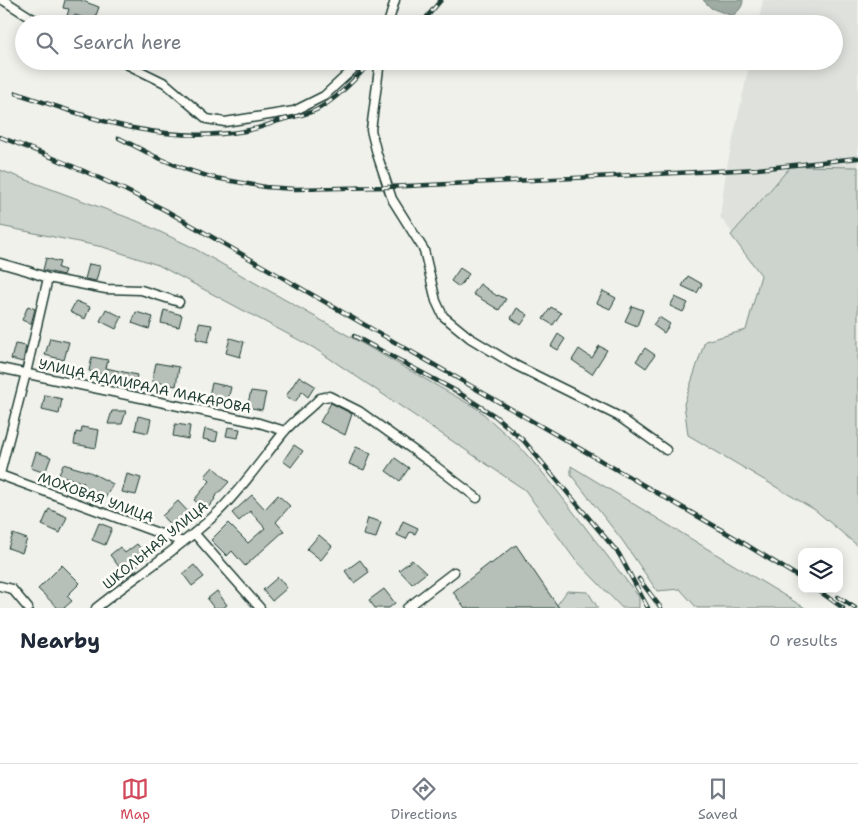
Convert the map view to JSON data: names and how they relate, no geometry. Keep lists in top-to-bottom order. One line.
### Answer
{"streets":{"street":["УЛИЦА АДМИРАЛА МАКАРОВА","МОХОВАЯ УЛИЦА","ШКОЛЬНАЯ УЛИЦА"]},"crossings":[["УЛИЦА АДМИРАЛА МАКАРОВА","ШКОЛЬНАЯ УЛИЦА"],["МОХОВАЯ УЛИЦА","ШКОЛЬНАЯ УЛИЦА"]],"page":{"search":"Search here","heading":["Nearby","0 results"],"nav":["Map","Directions","Saved"]}}
